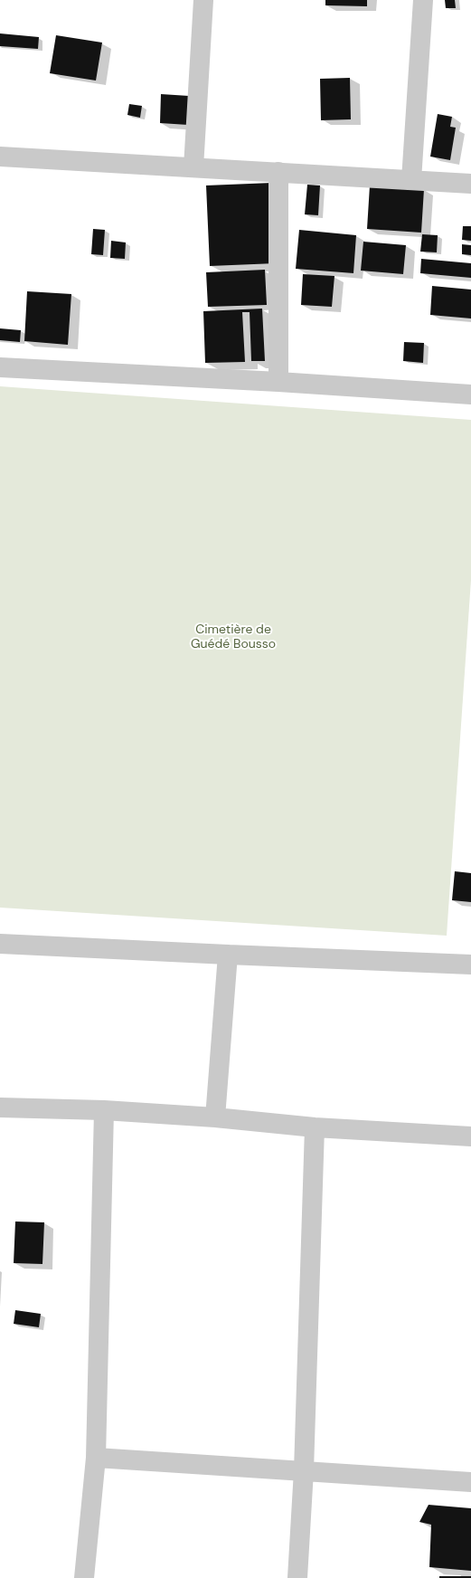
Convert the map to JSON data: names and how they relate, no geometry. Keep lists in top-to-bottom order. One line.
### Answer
{"parks":["Cimetière de Guédé Bousso"]}
